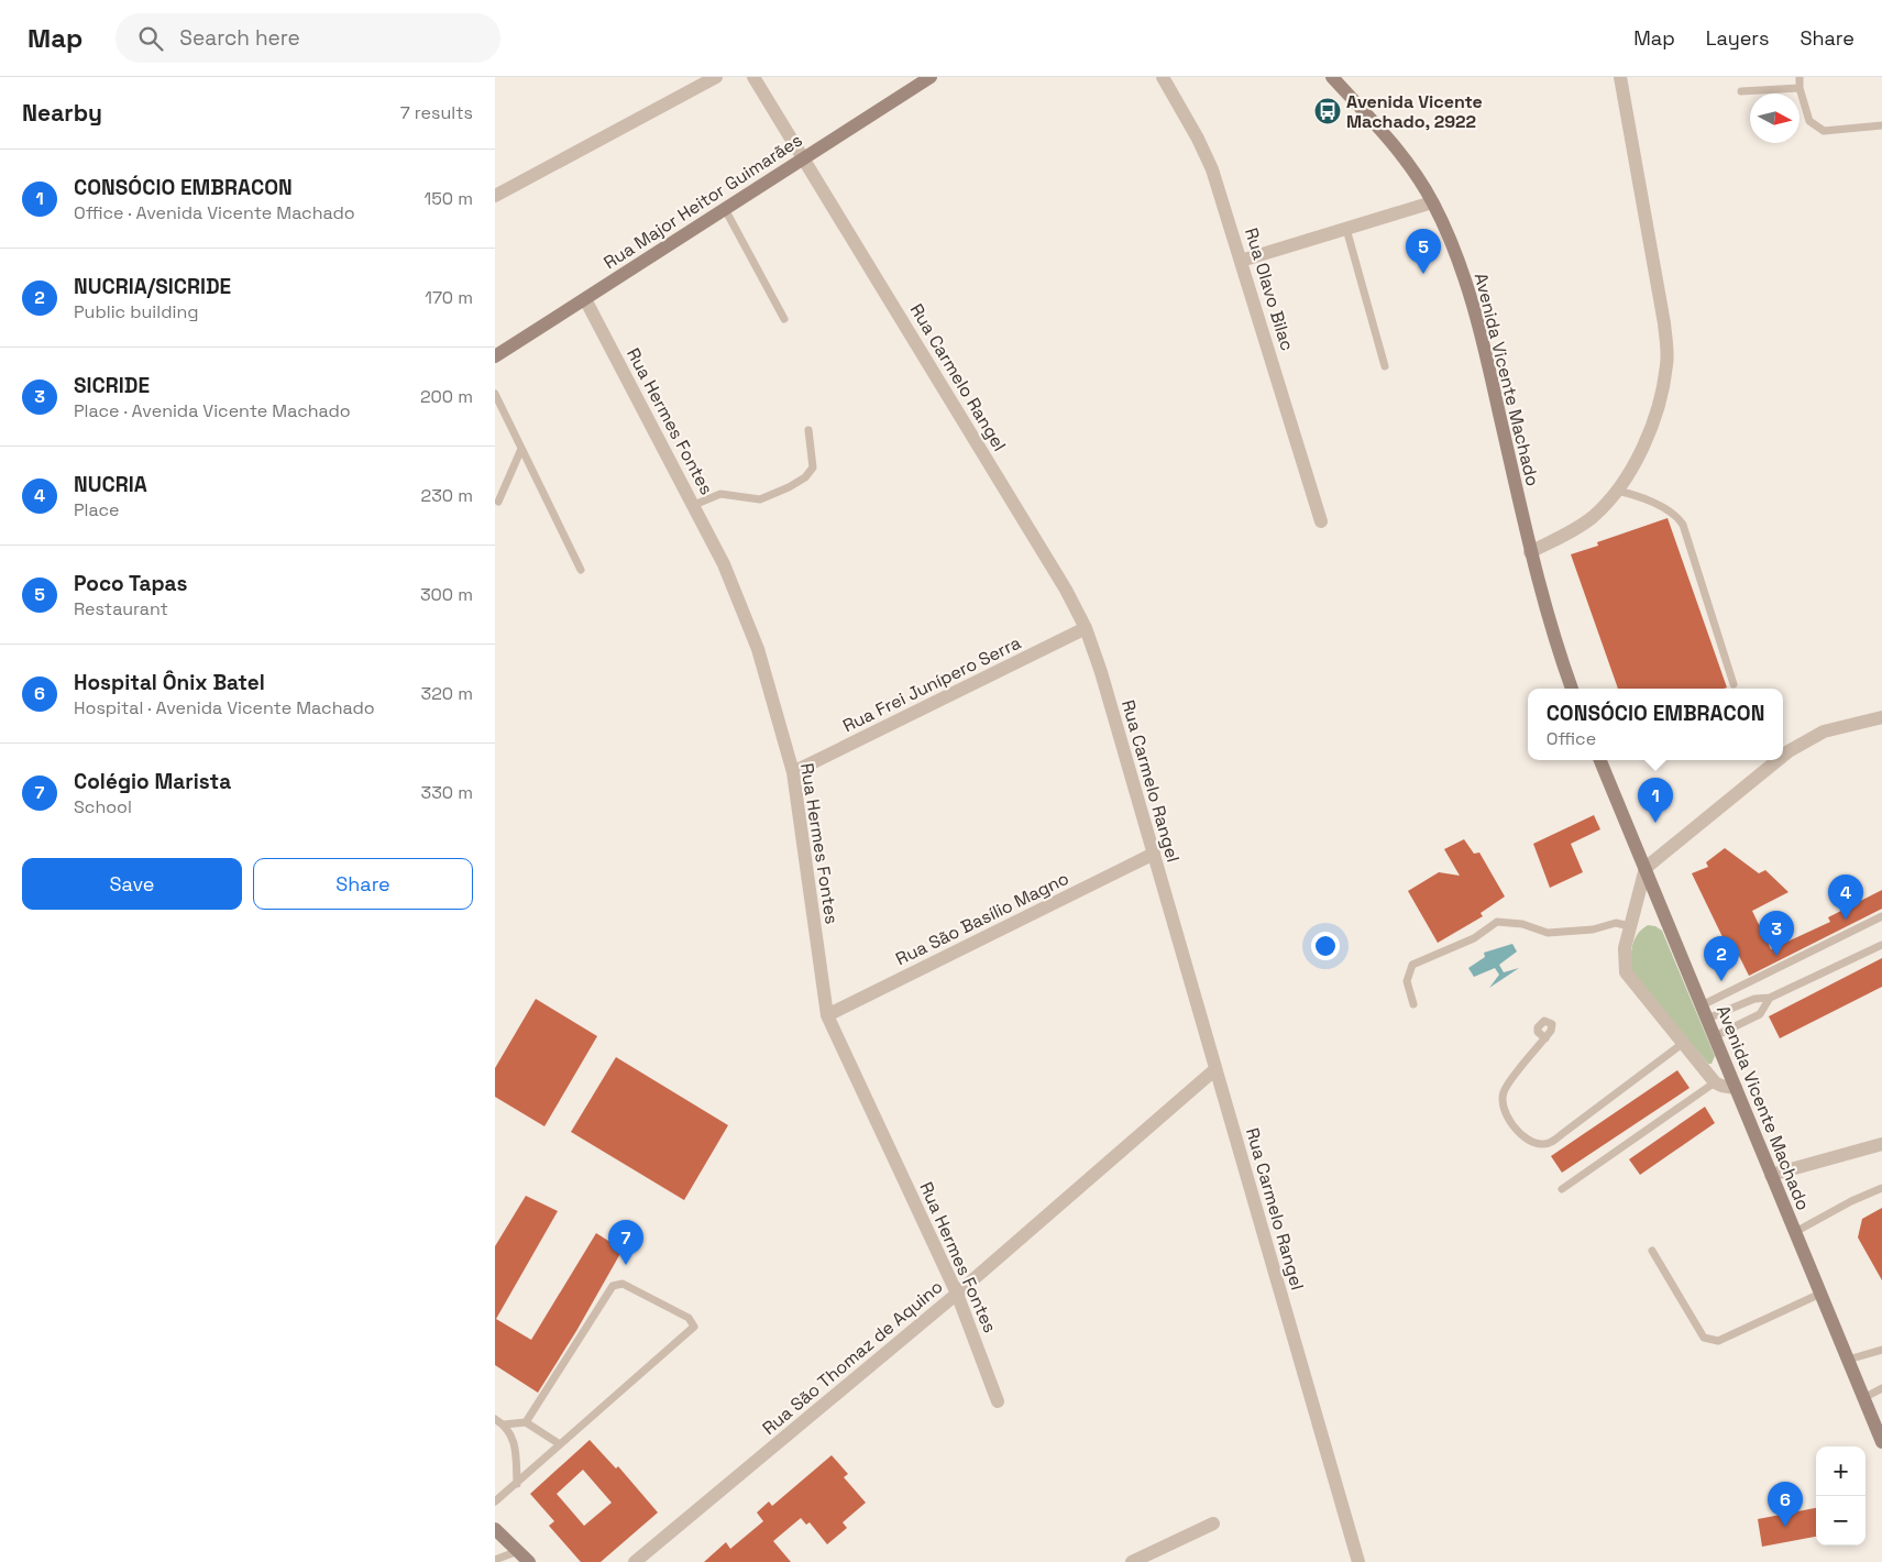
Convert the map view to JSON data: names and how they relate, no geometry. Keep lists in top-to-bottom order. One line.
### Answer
{"streets":{"street":["Rua Major Heitor Guimarães","Rua Olavo Bilac","Rua Carmelo Rangel","Avenida Vicente Machado","Rua Hermes Fontes","Rua Frei Junípero Serra","Rua São Basílio Magno","Rua São Thomaz de Aquino"]},"crossings":[["Rua Major Heitor Guimarães","Rua Carmelo Rangel"],["Rua Major Heitor Guimarães","Rua Hermes Fontes"],["Rua Carmelo Rangel","Rua Frei Junípero Serra"],["Rua Carmelo Rangel","Rua São Basílio Magno"],["Rua Carmelo Rangel","Rua São Thomaz de Aquino"],["Rua Hermes Fontes","Rua Frei Junípero Serra"],["Rua Hermes Fontes","Rua São Basílio Magno"],["Rua Hermes Fontes","Rua São Thomaz de Aquino"]],"places":{"bus stop":["Avenida Vicente Machado, 2922"]},"north":"right","page":{"header":"Map","search":"Search here","nav":["Map","Layers","Share"],"heading":["Nearby","7 results"],"list":[{"mark":"1","name":"CONSÓCIO EMBRACON","note":"Office · Avenida Vicente Machado","value":"150 m"},{"mark":"2","name":"NUCRIA/SICRIDE","note":"Public building","value":"170 m"},{"mark":"3","name":"SICRIDE","note":"Place · Avenida Vicente Machado","value":"200 m"},{"mark":"4","name":"NUCRIA","note":"Place","value":"230 m"},{"mark":"5","name":"Poco Tapas","note":"Restaurant","value":"300 m"},{"mark":"6","name":"Hospital Ônix Batel","note":"Hospital · Avenida Vicente Machado","value":"320 m"},{"mark":"7","name":"Colégio Marista","note":"School","value":"330 m"}],"pins":["5","1","4","3","2","7","6"],"popup":["CONSÓCIO EMBRACON","Office"],"buttons":["Save","Share"],"map_buttons":["+","−"]}}
